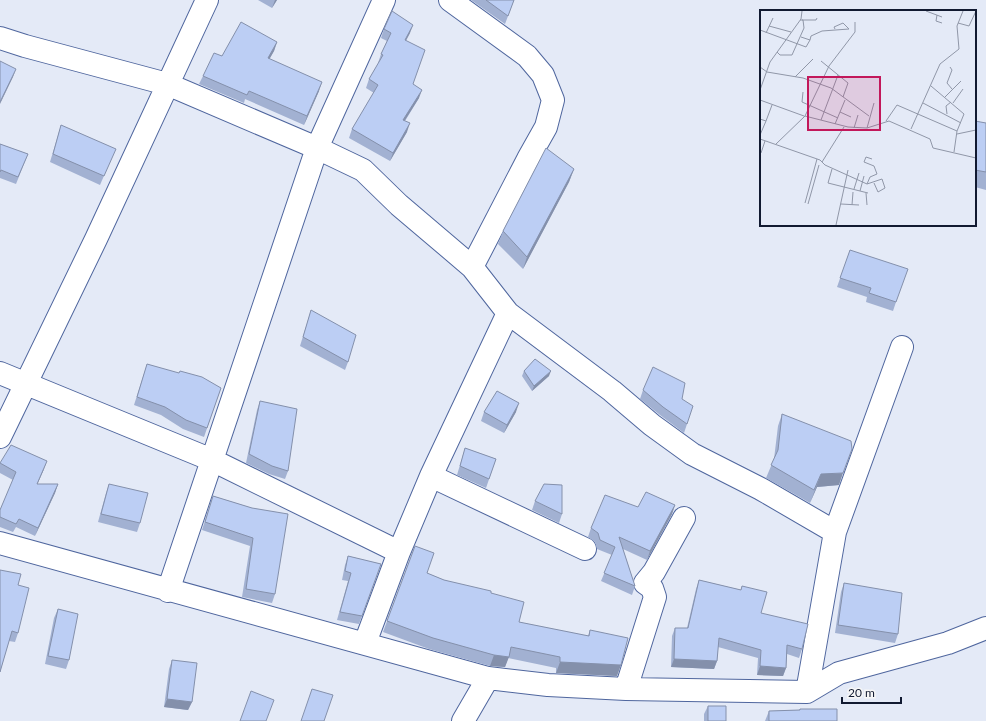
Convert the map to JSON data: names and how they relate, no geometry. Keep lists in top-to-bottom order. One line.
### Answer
{"scale_bar":"20 m"}
